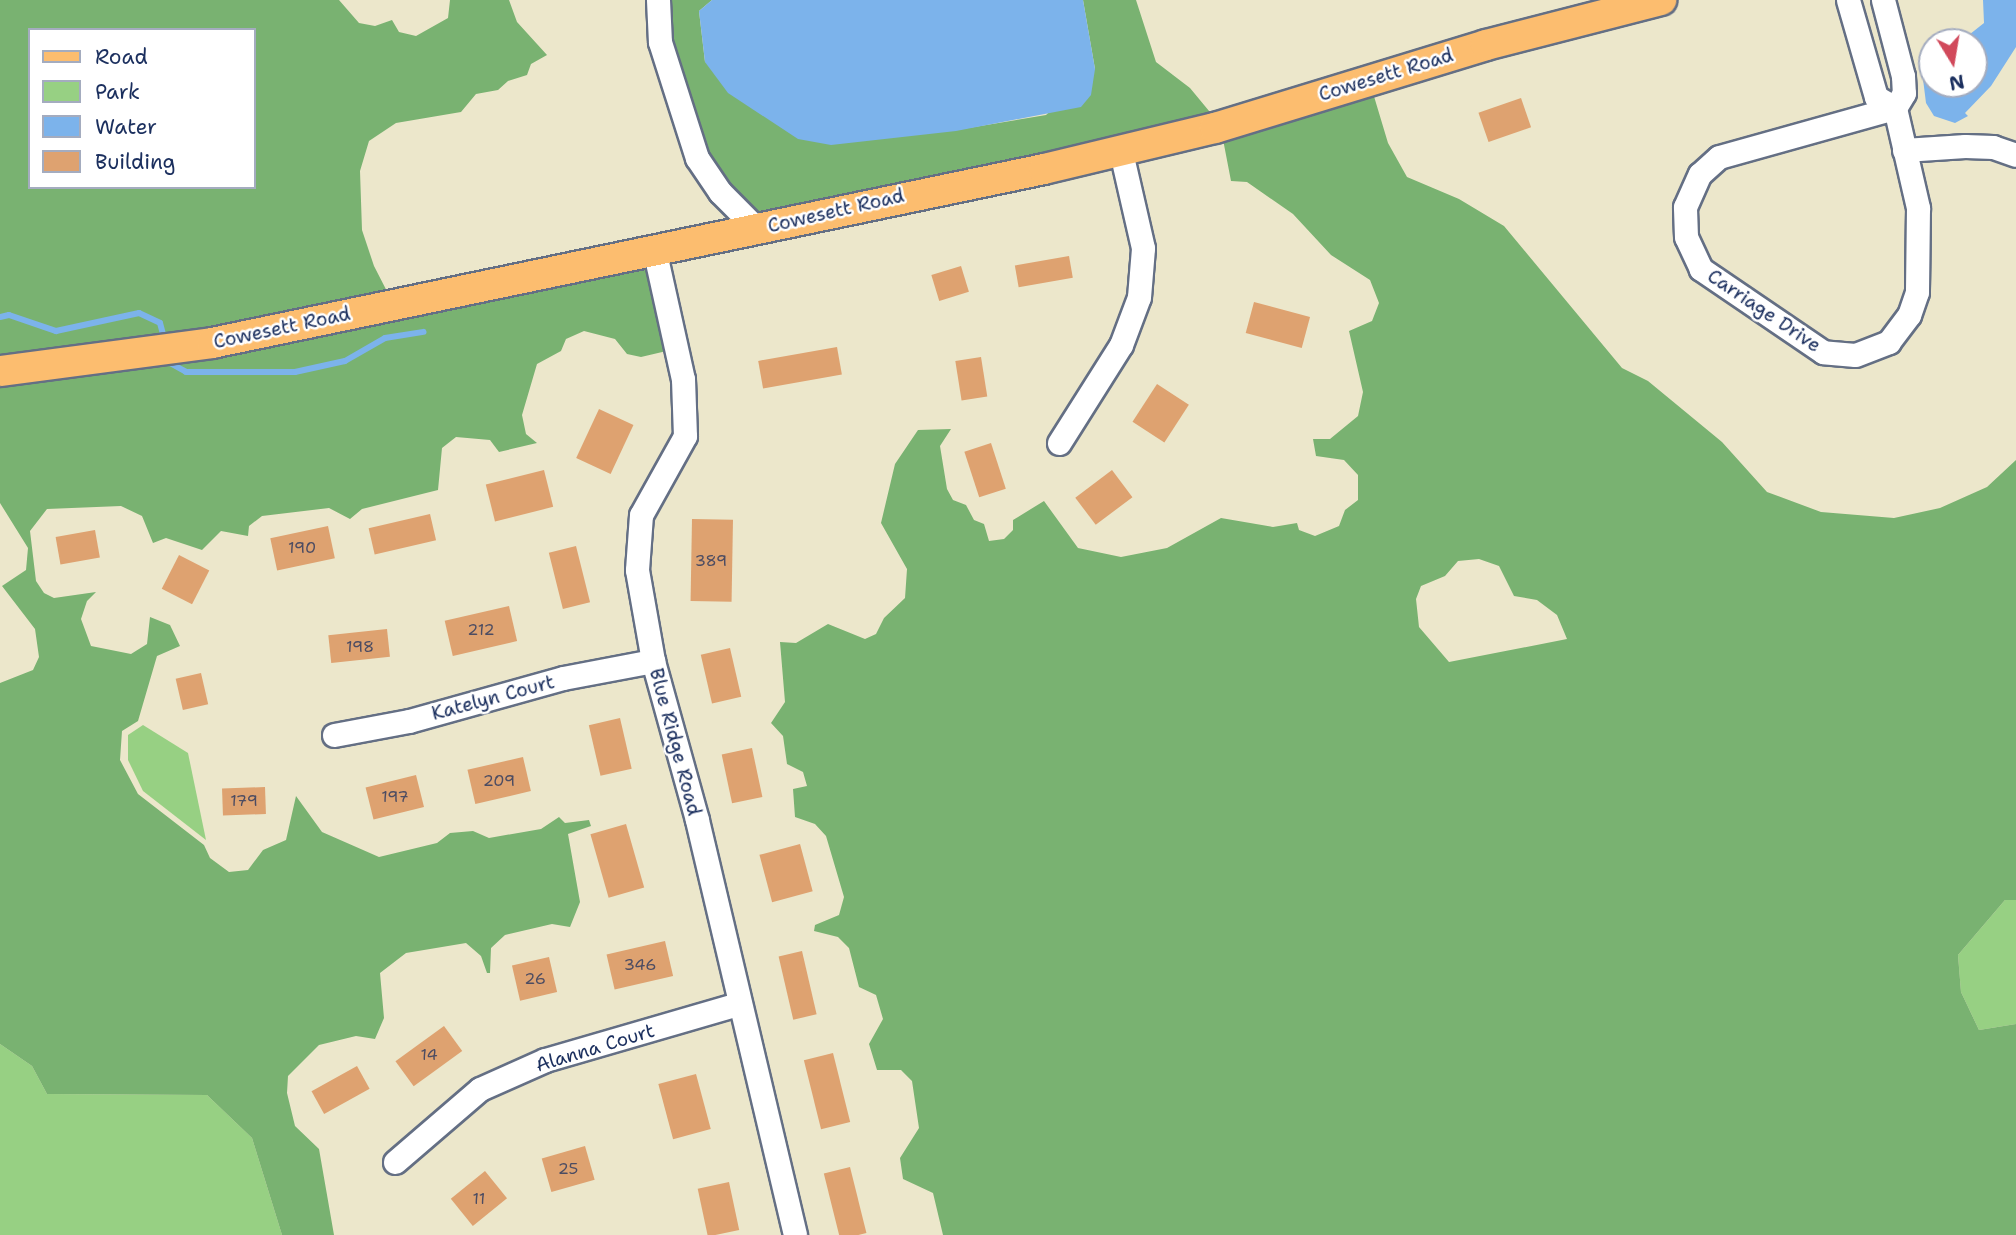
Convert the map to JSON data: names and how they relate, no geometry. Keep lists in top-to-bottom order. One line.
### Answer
{"streets":{"main road":["Cowesett Road"],"street":["Carriage Drive","Katelyn Court","Blue Ridge Road","Alanna Court"]},"crossings":[["Cowesett Road","Blue Ridge Road"],["Katelyn Court","Blue Ridge Road"],["Blue Ridge Road","Alanna Court"]],"house_numbers":["190","389","212","198","209","197","179","346","26","14","25","11"],"legend":["Road","Park","Water","Building"],"north":"bottom"}
